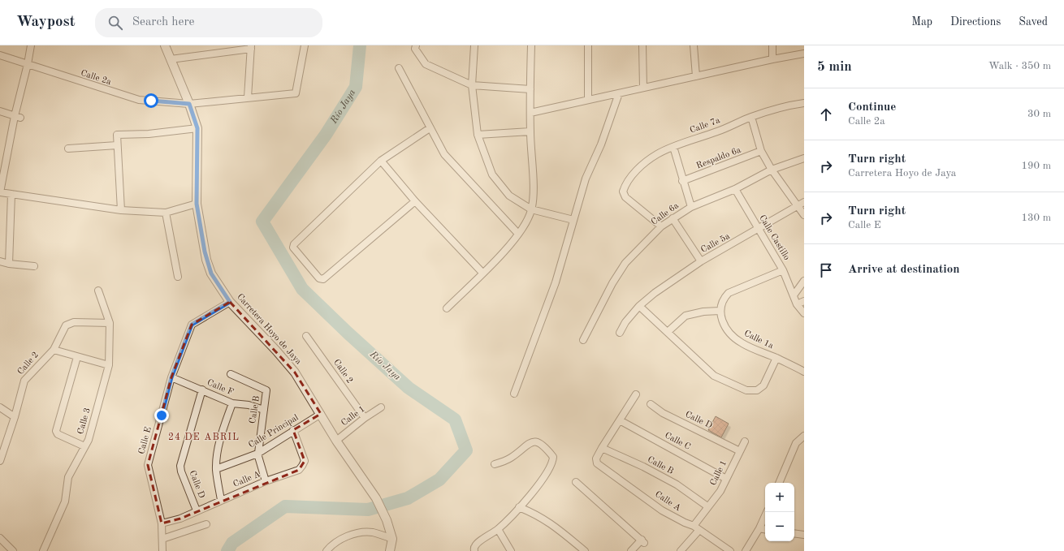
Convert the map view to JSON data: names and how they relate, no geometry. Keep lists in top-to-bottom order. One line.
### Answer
{"streets":{"street":["Calle 2a","Calle 7a","Respaldo 6a","Calle 6a","Calle Castillo","Calle 5a","Carretera Hoyo de Jaya","Calle 1a","Calle 2","Calle F","Calle B","Calle 1","Calle D","Calle 3","Calle Principal","Calle E","Calle C","Calle A"]},"crossings":[["Calle 2a","Carretera Hoyo de Jaya"],["Calle 7a","Calle 6a"],["Calle 6a","Calle Castillo"],["Calle Castillo","Calle 5a"],["Carretera Hoyo de Jaya","Calle 1"],["Carretera Hoyo de Jaya","Calle Principal"],["Carretera Hoyo de Jaya","Calle E"],["Calle 2","Calle 1"],["Calle 2","Calle 3"],["Calle F","Calle B"],["Calle F","Calle D"],["Calle F","Calle E"],["Calle B","Calle 1"],["Calle B","Calle Principal"],["Calle B","Calle A"],["Calle 1","Calle D"],["Calle 1","Calle C"],["Calle 1","Calle A"],["Calle D","Calle A"],["Calle Principal","Calle A"],["Calle E","Calle A"]],"districts":["24 DE ABRIL"],"water":["Río Jaya"],"page":{"header":"Waypost","search":"Search here","nav":["Map","Directions","Saved"],"heading":["5 min","Walk · 350 m"],"list":[["Continue","Calle 2a","30 m"],["Turn right","Carretera Hoyo de Jaya","190 m"],["Turn right","Calle E","130 m"],"Arrive at destination"],"map_buttons":["+","−"]}}
